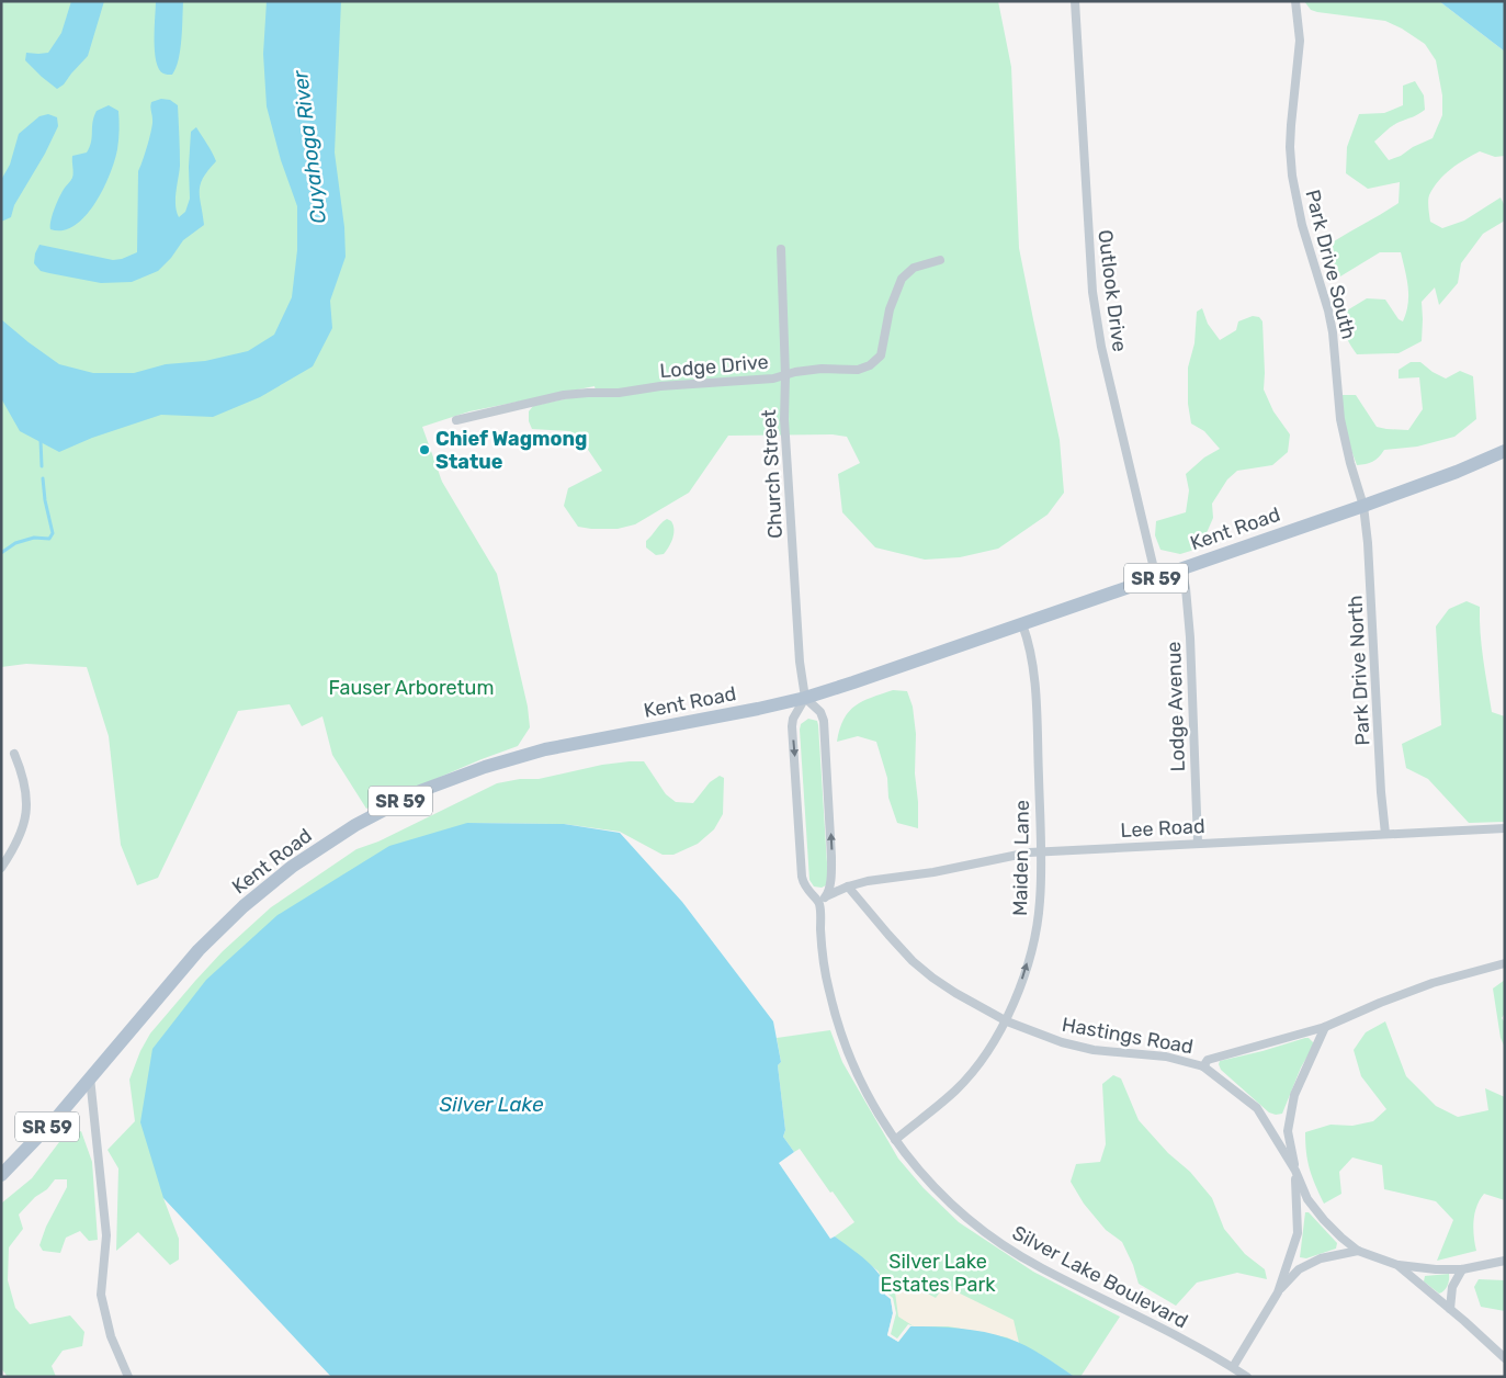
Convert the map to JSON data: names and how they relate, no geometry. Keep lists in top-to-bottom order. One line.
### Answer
{"streets":{"main road":["Kent Road","SR 59"],"street":["Park Drive South","Outlook Drive","Lodge Drive","Church Street","Park Drive North","Lodge Avenue","Lee Road","Maiden Lane","Hastings Road","Silver Lake Boulevard"]},"crossings":[["Park Drive South","Kent Road"],["Park Drive South","Park Drive North"],["Outlook Drive","Kent Road"],["Lodge Drive","Church Street"],["Church Street","Kent Road"],["Kent Road","Park Drive North"],["Kent Road","Lodge Avenue"],["Kent Road","Maiden Lane"],["Park Drive North","Lee Road"],["Lodge Avenue","Lee Road"],["Lee Road","Maiden Lane"],["Lee Road","Hastings Road"],["Maiden Lane","Hastings Road"],["Maiden Lane","Silver Lake Boulevard"]],"water":["Cuyahoga River","Silver Lake"],"parks":["Fauser Arboretum","Silver Lake Estates Park"],"places":["Chief Wagmong Statue"]}
